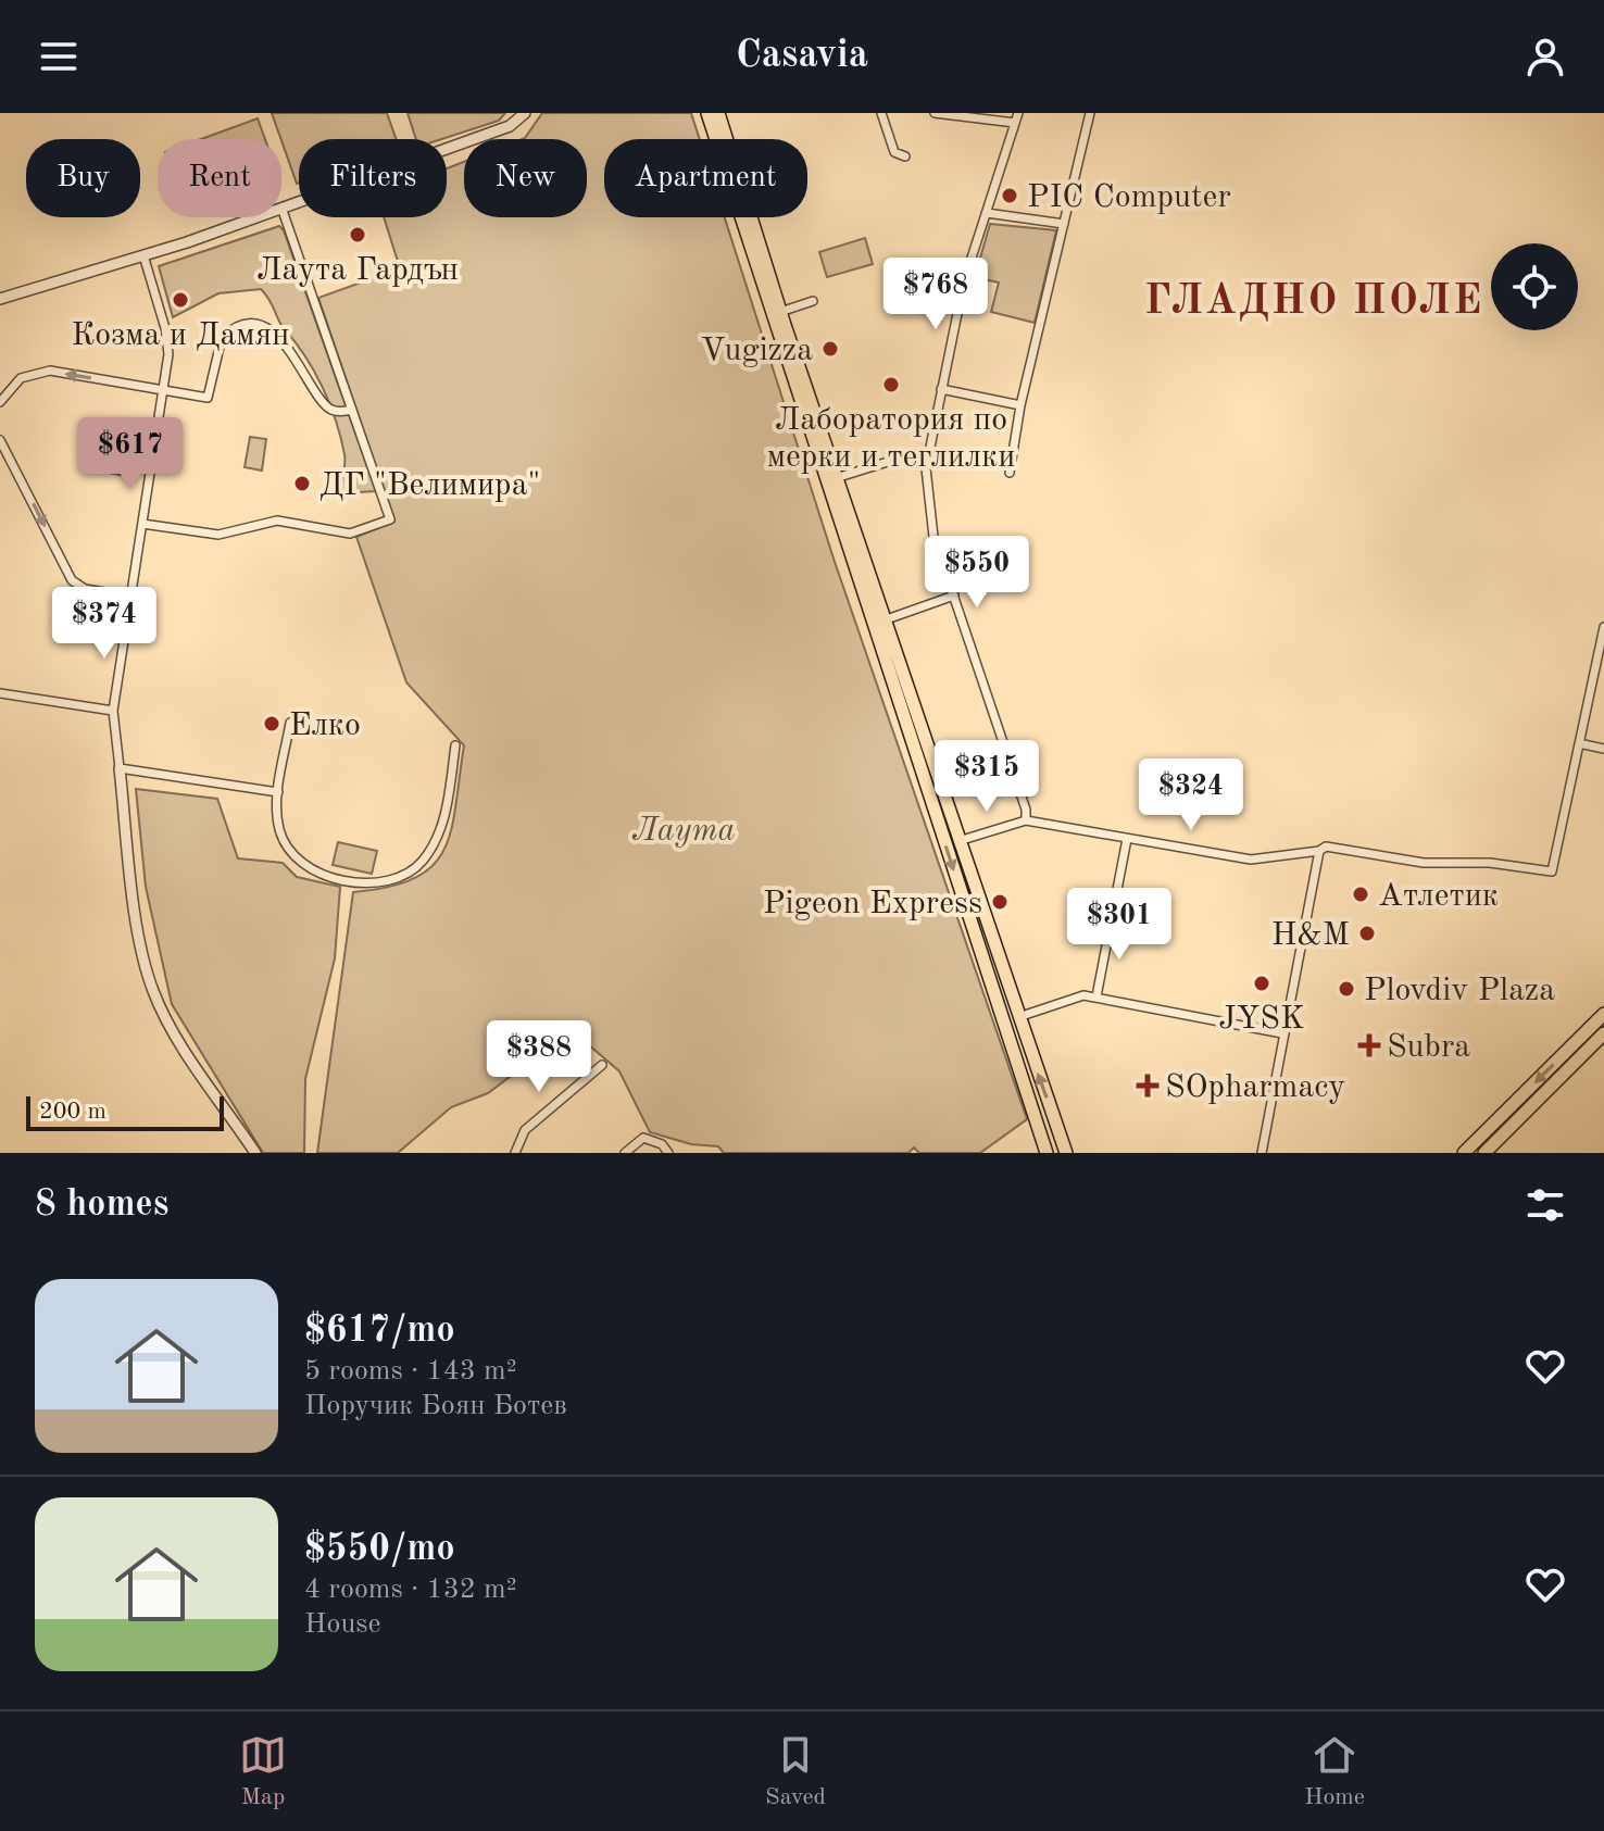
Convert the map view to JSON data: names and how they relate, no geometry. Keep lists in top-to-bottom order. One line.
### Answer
{"districts":["ГЛАДНО ПОЛЕ"],"parks":["Лаута"],"places":{"other":["PIC Computer","Лаута Гардън","Козма и Дамян","Vugizza","Лаборатория по мерки и теглилки","ДГ \"Велимира\"","Елко","Атлетик","Pigeon Express","H&M","JYSK","Plovdiv Plaza"],"health":["Subra","SOpharmacy"]},"scale_bar":"200 m","page":{"header":"Casavia","chip":["Buy","Rent","Filters","New","Apartment"],"price":["$768","$617","$550","$374","$315","$324","$301","$388"],"scale":"200 m","heading":"8 homes","list":[{"name":"$617/mo","note":"5 rooms · 143 m² · Поручик Боян Ботев"},{"name":"$550/mo","note":"4 rooms · 132 m² · House"}],"tabs":["Map","Saved","Home"]}}
